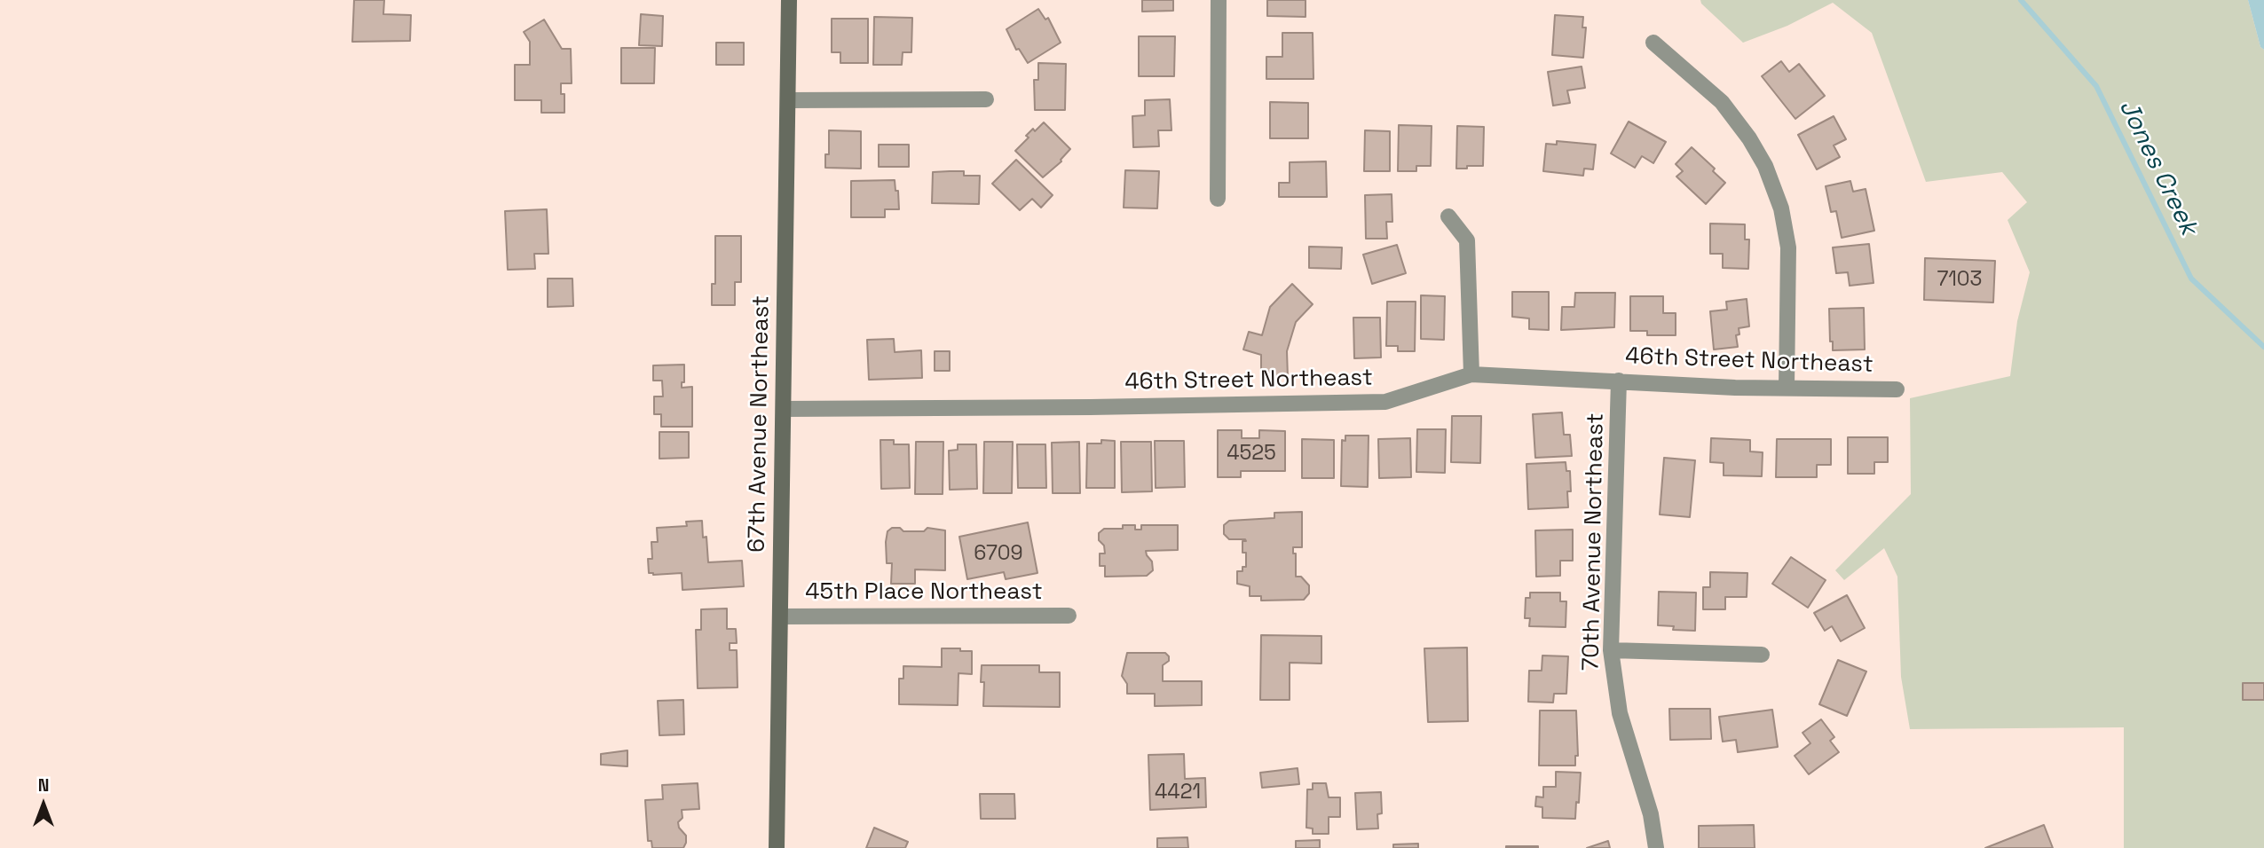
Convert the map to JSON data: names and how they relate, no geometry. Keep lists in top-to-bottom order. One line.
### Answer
{"streets":{"street":["46th Street Northeast","67th Avenue Northeast","70th Avenue Northeast","45th Place Northeast"]},"crossings":[["46th Street Northeast","67th Avenue Northeast"],["46th Street Northeast","70th Avenue Northeast"],["67th Avenue Northeast","45th Place Northeast"]],"water":["Jones Creek"],"house_numbers":["7103","4525","6709","4421"],"north":"top"}
